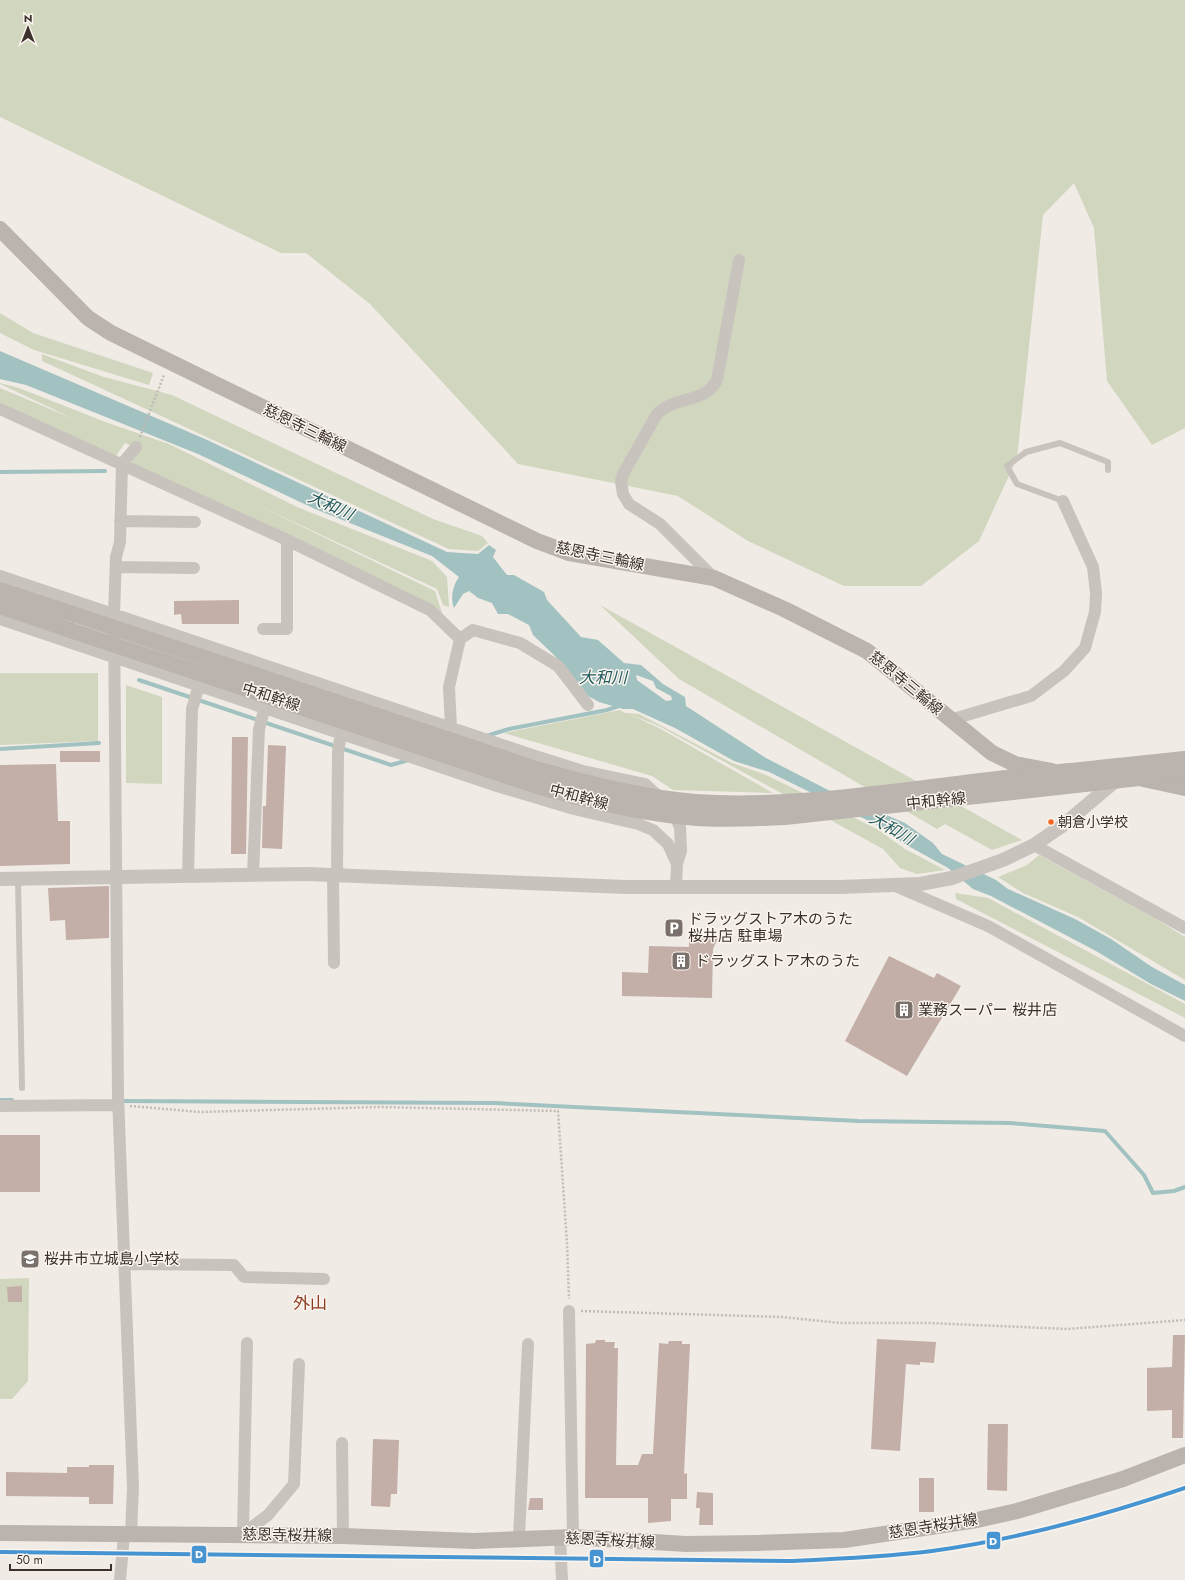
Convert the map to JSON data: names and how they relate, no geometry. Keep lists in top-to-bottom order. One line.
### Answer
{"streets":{"main road":["慈恩寺三輪線","中和幹線","慈恩寺桜井線"]},"districts":["外山"],"water":["大和川"],"places":{"other":["朝倉小学校"],"parking":["ドラッグストア木のうた 桜井店 駐車場"],"building":["ドラッグストア木のうた","業務スーパー 桜井店"],"school or university":["桜井市立城島小学校"]},"lines":["transit line D"],"scale_bar":"50 m","north":"top"}
